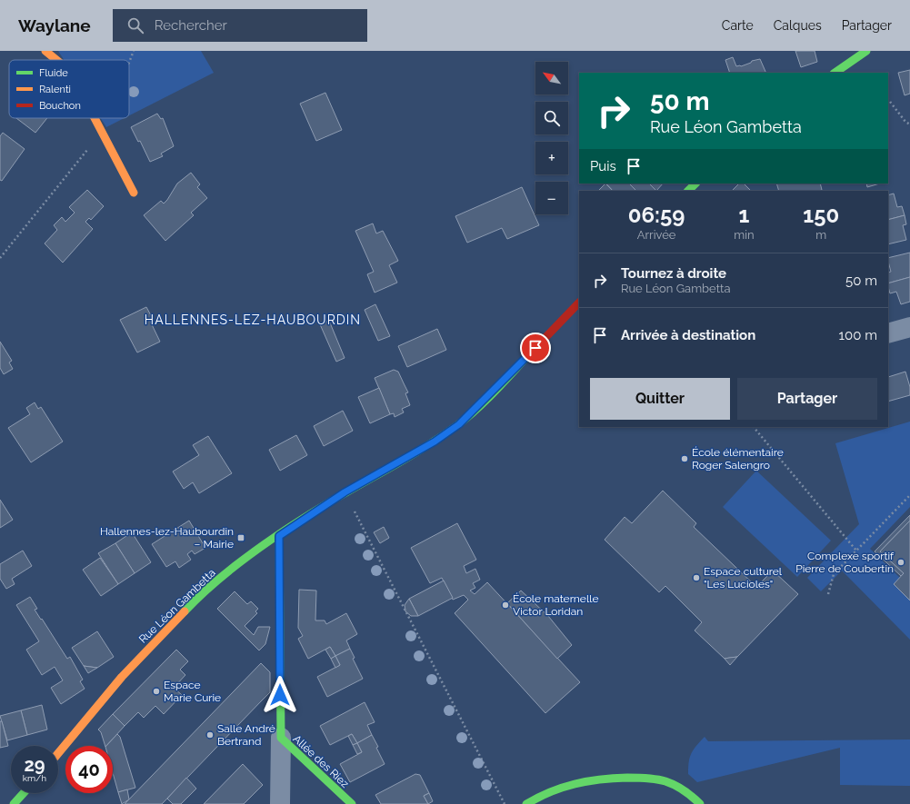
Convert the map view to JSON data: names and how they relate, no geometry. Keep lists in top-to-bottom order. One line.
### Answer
{"streets":{"street":["Rue Léon Gambetta","Allée des Riez"]},"crossings":[["Rue Léon Gambetta","Allée des Riez"]],"districts":["HALLENNES-LEZ-HAUBOURDIN"],"places":{"other":["École élémentaire Roger Salengro","Complexe sportif Pierre de Coubertin","Espace culturel \"Les Lucioles\"","École maternelle Victor Loridan","Espace Marie Curie","Salle André Bertrand"],"transit":["Hallennes-lez-Haubourdin – Mairie"]},"legend":["Fluide","Ralenti","Bouchon"],"north":"top left","page":{"header":"Waylane","search":"Rechercher","nav":["Carte","Calques","Partager"],"map_buttons":["+","−"],"turn":["50 m","Rue Léon Gambetta"],"then":"Puis","eta":["06:59","Arrivée","1","min","150","m"],"list":[{"name":"Tournez à droite","note":"Rue Léon Gambetta","value":"50 m"},{"name":"Arrivée à destination","value":"100 m"}],"buttons":["Quitter","Partager"],"speed":"29 km/h","limit":"40"}}
